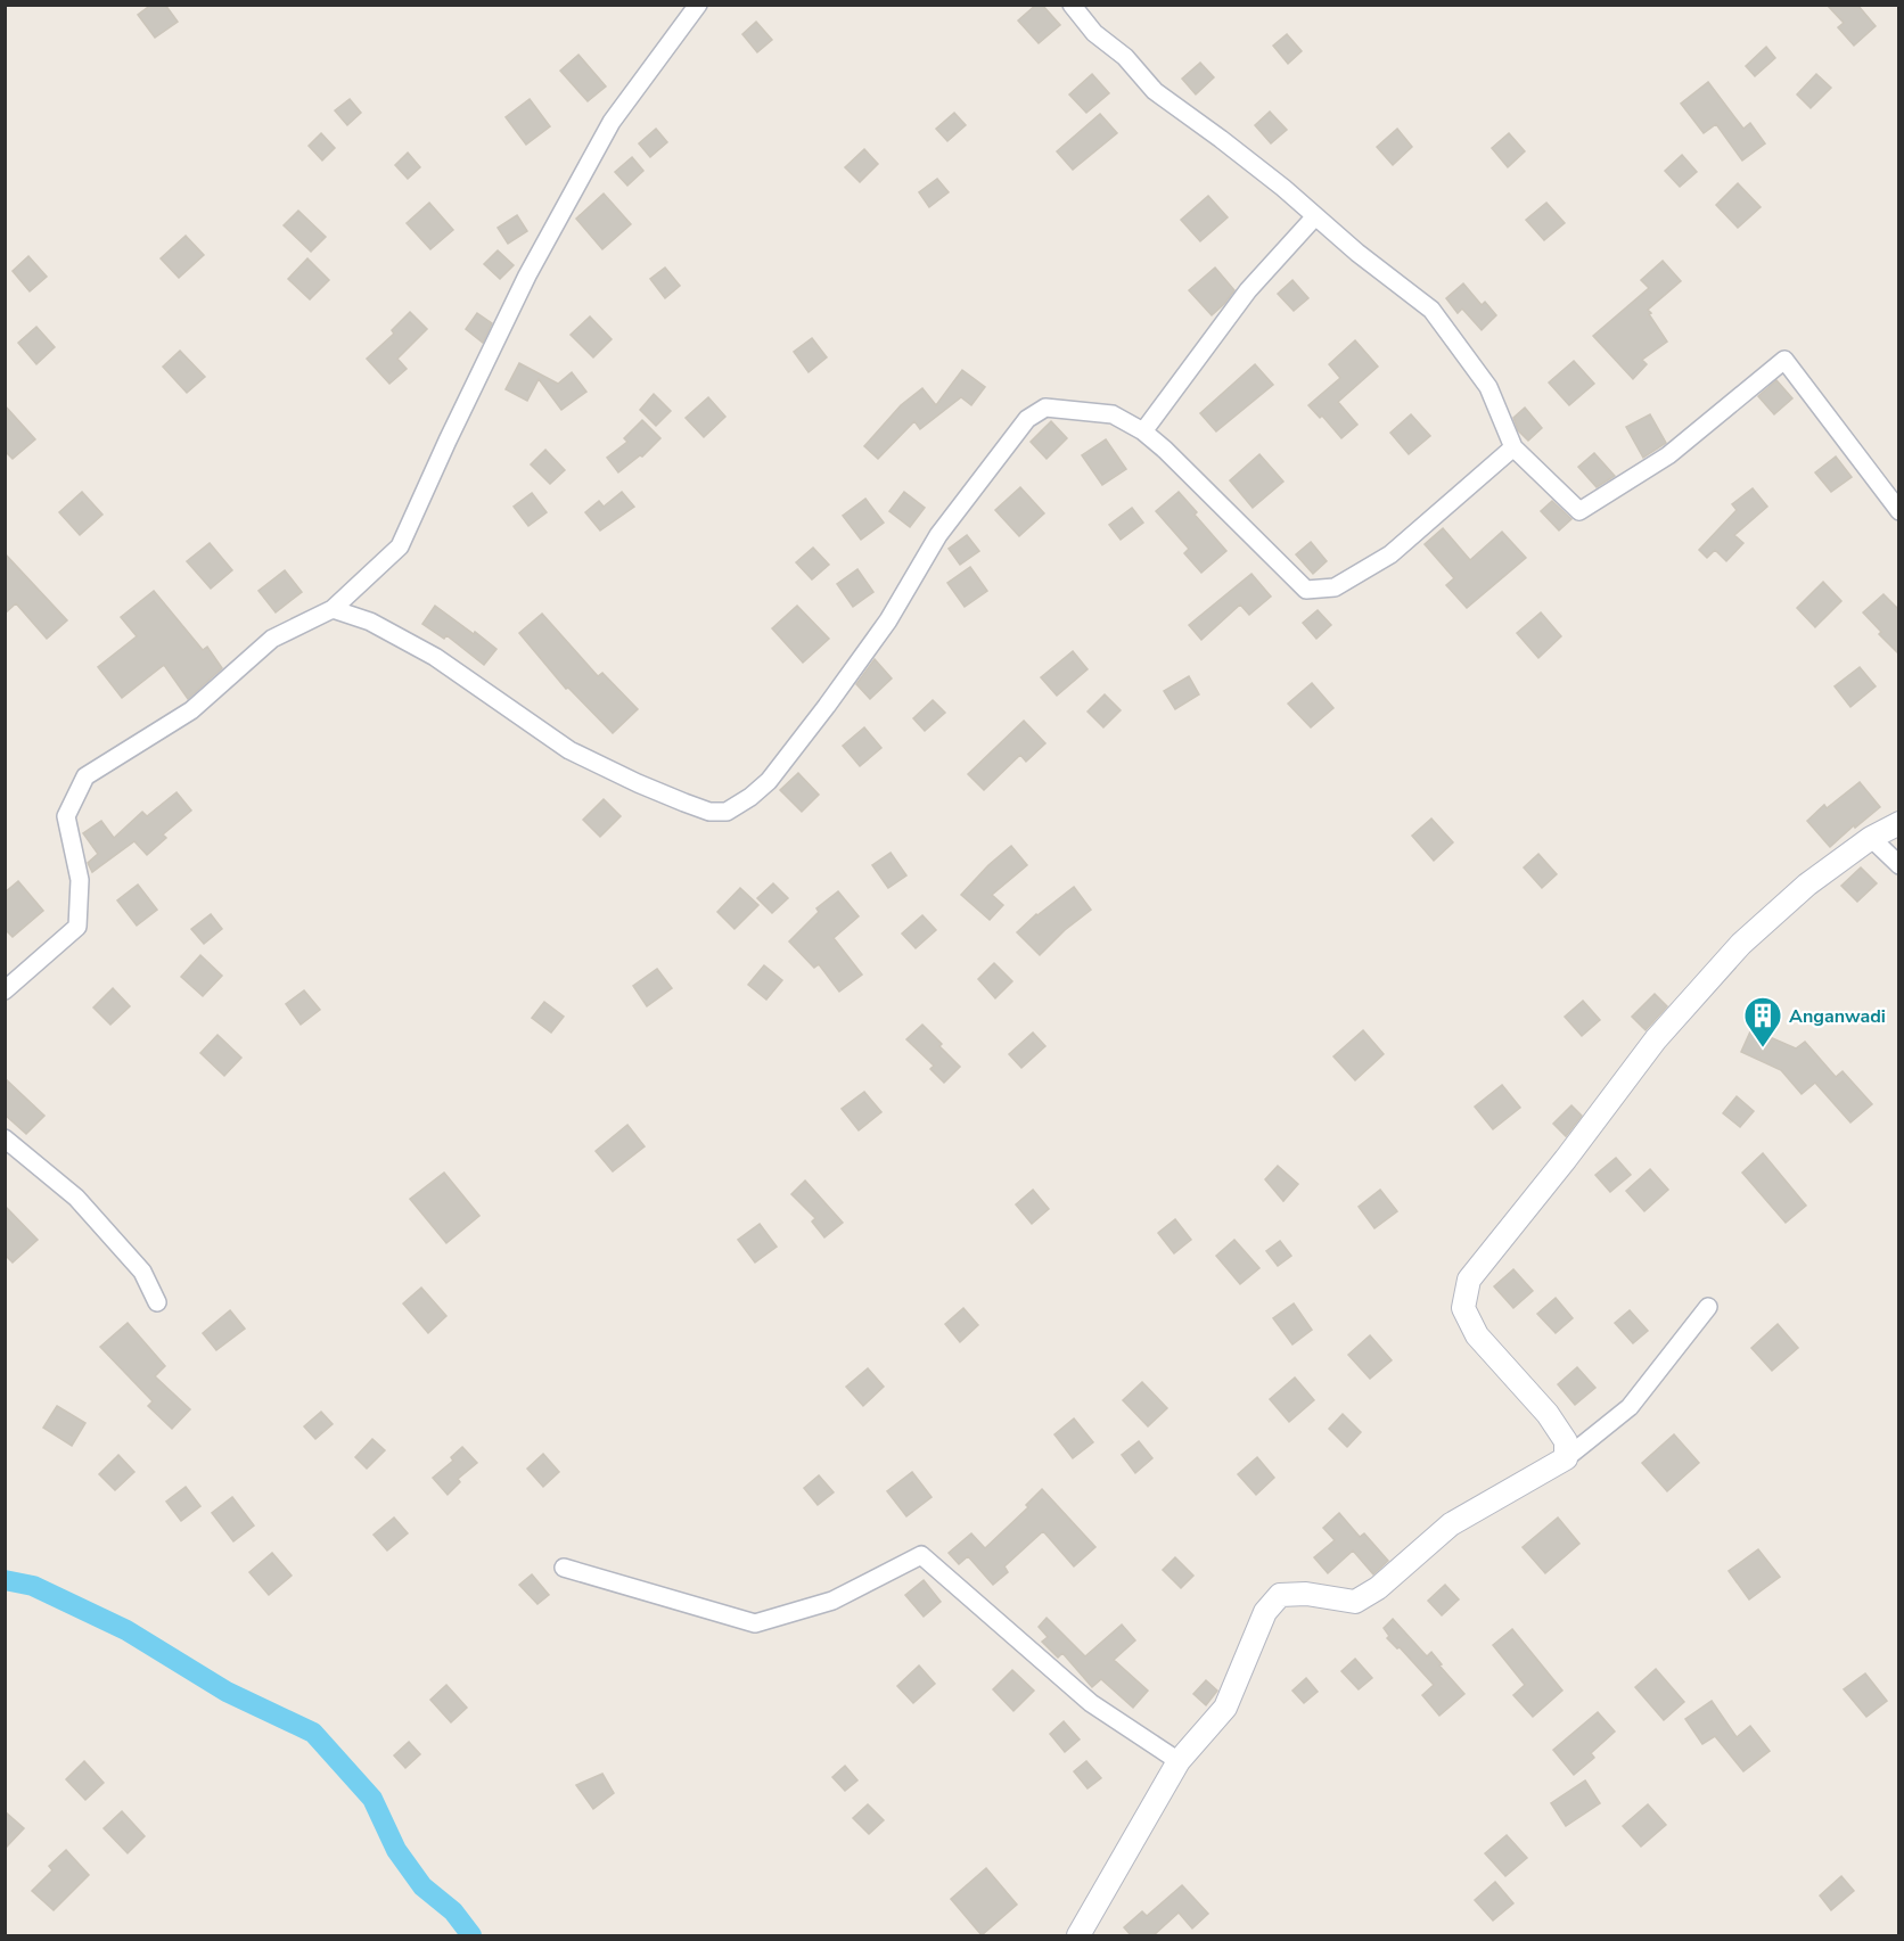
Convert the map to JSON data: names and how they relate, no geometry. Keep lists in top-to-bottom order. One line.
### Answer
{"places":{"building":["Anganwadi"]}}
